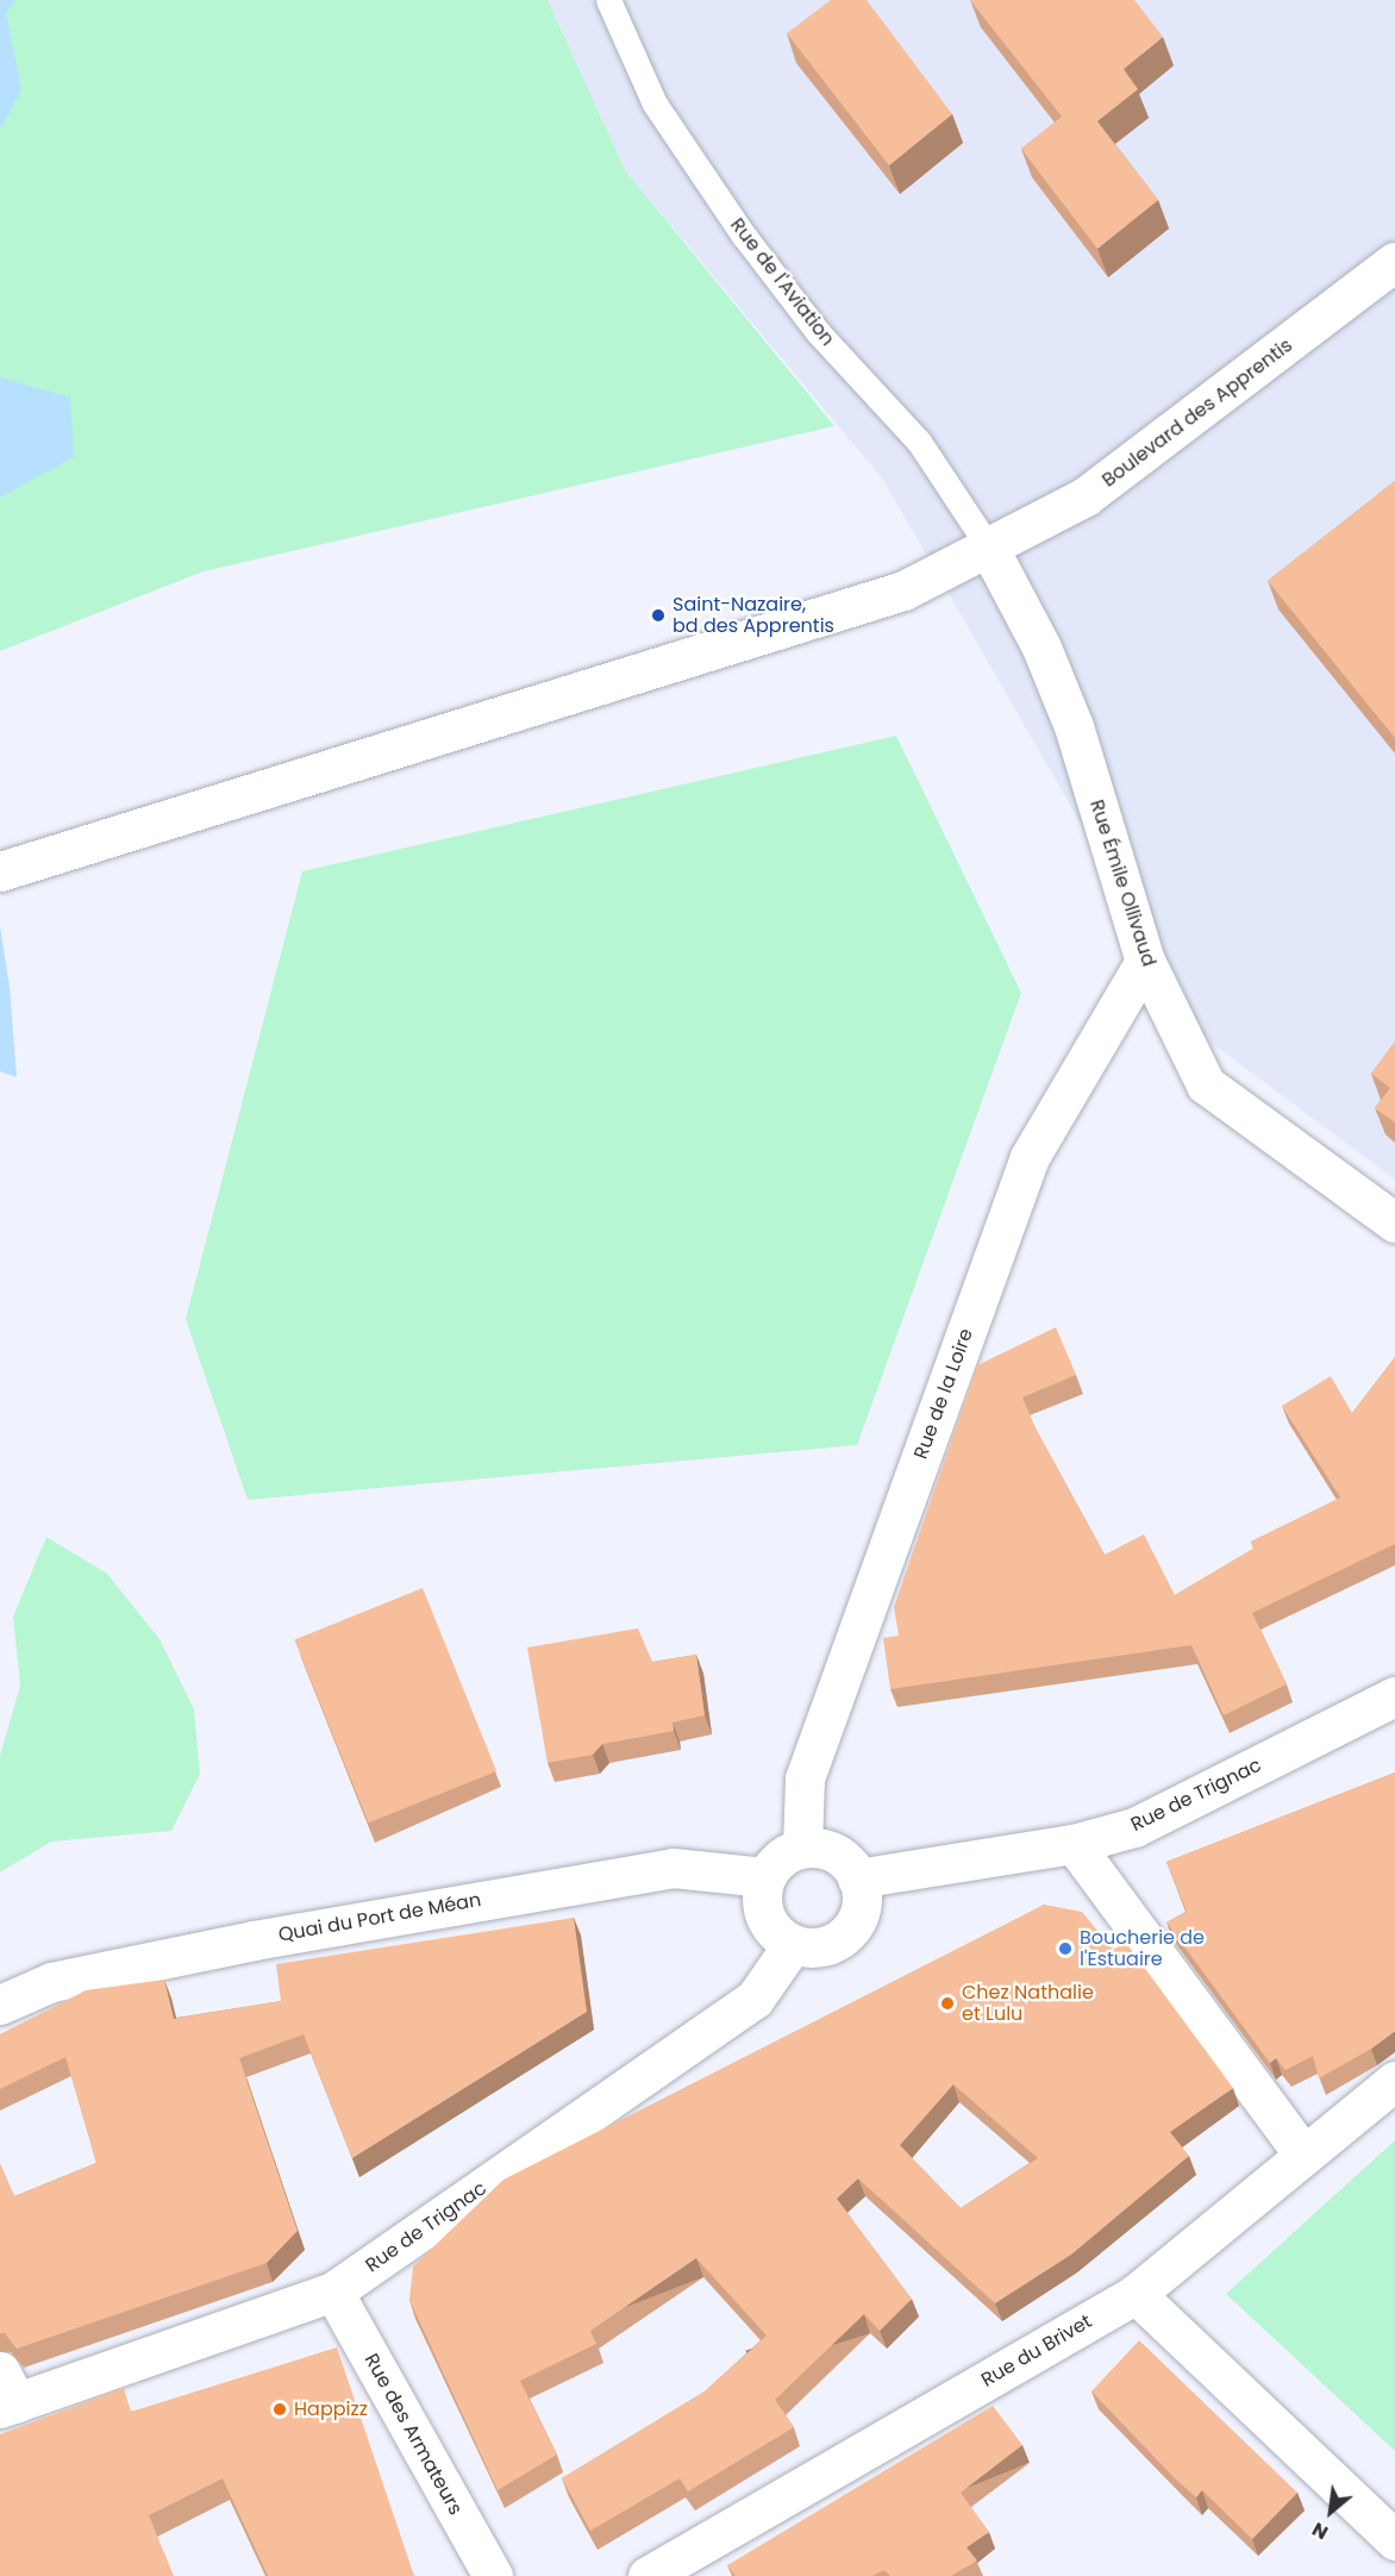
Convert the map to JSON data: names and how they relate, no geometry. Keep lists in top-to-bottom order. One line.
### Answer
{"streets":{"street":["Boulevard des Apprentis","Rue Émile Ollivaud","Rue de la Loire","Rue de Trignac","Quai du Port de Méan","Rue du Brivet","Rue des Armateurs"],"lane":["Rue de l'Aviation"]},"crossings":[["Rue de l'Aviation","Boulevard des Apprentis"],["Rue de l'Aviation","Rue Émile Ollivaud"],["Boulevard des Apprentis","Rue Émile Ollivaud"],["Rue Émile Ollivaud","Rue de la Loire"],["Rue de la Loire","Rue de Trignac"],["Rue de la Loire","Quai du Port de Méan"],["Rue de Trignac","Quai du Port de Méan"],["Rue de Trignac","Rue des Armateurs"]],"places":["Saint-Nazaire, bd des Apprentis","Boucherie de l'Estuaire","Chez Nathalie et Lulu","Happizz"],"north":"bottom left"}
